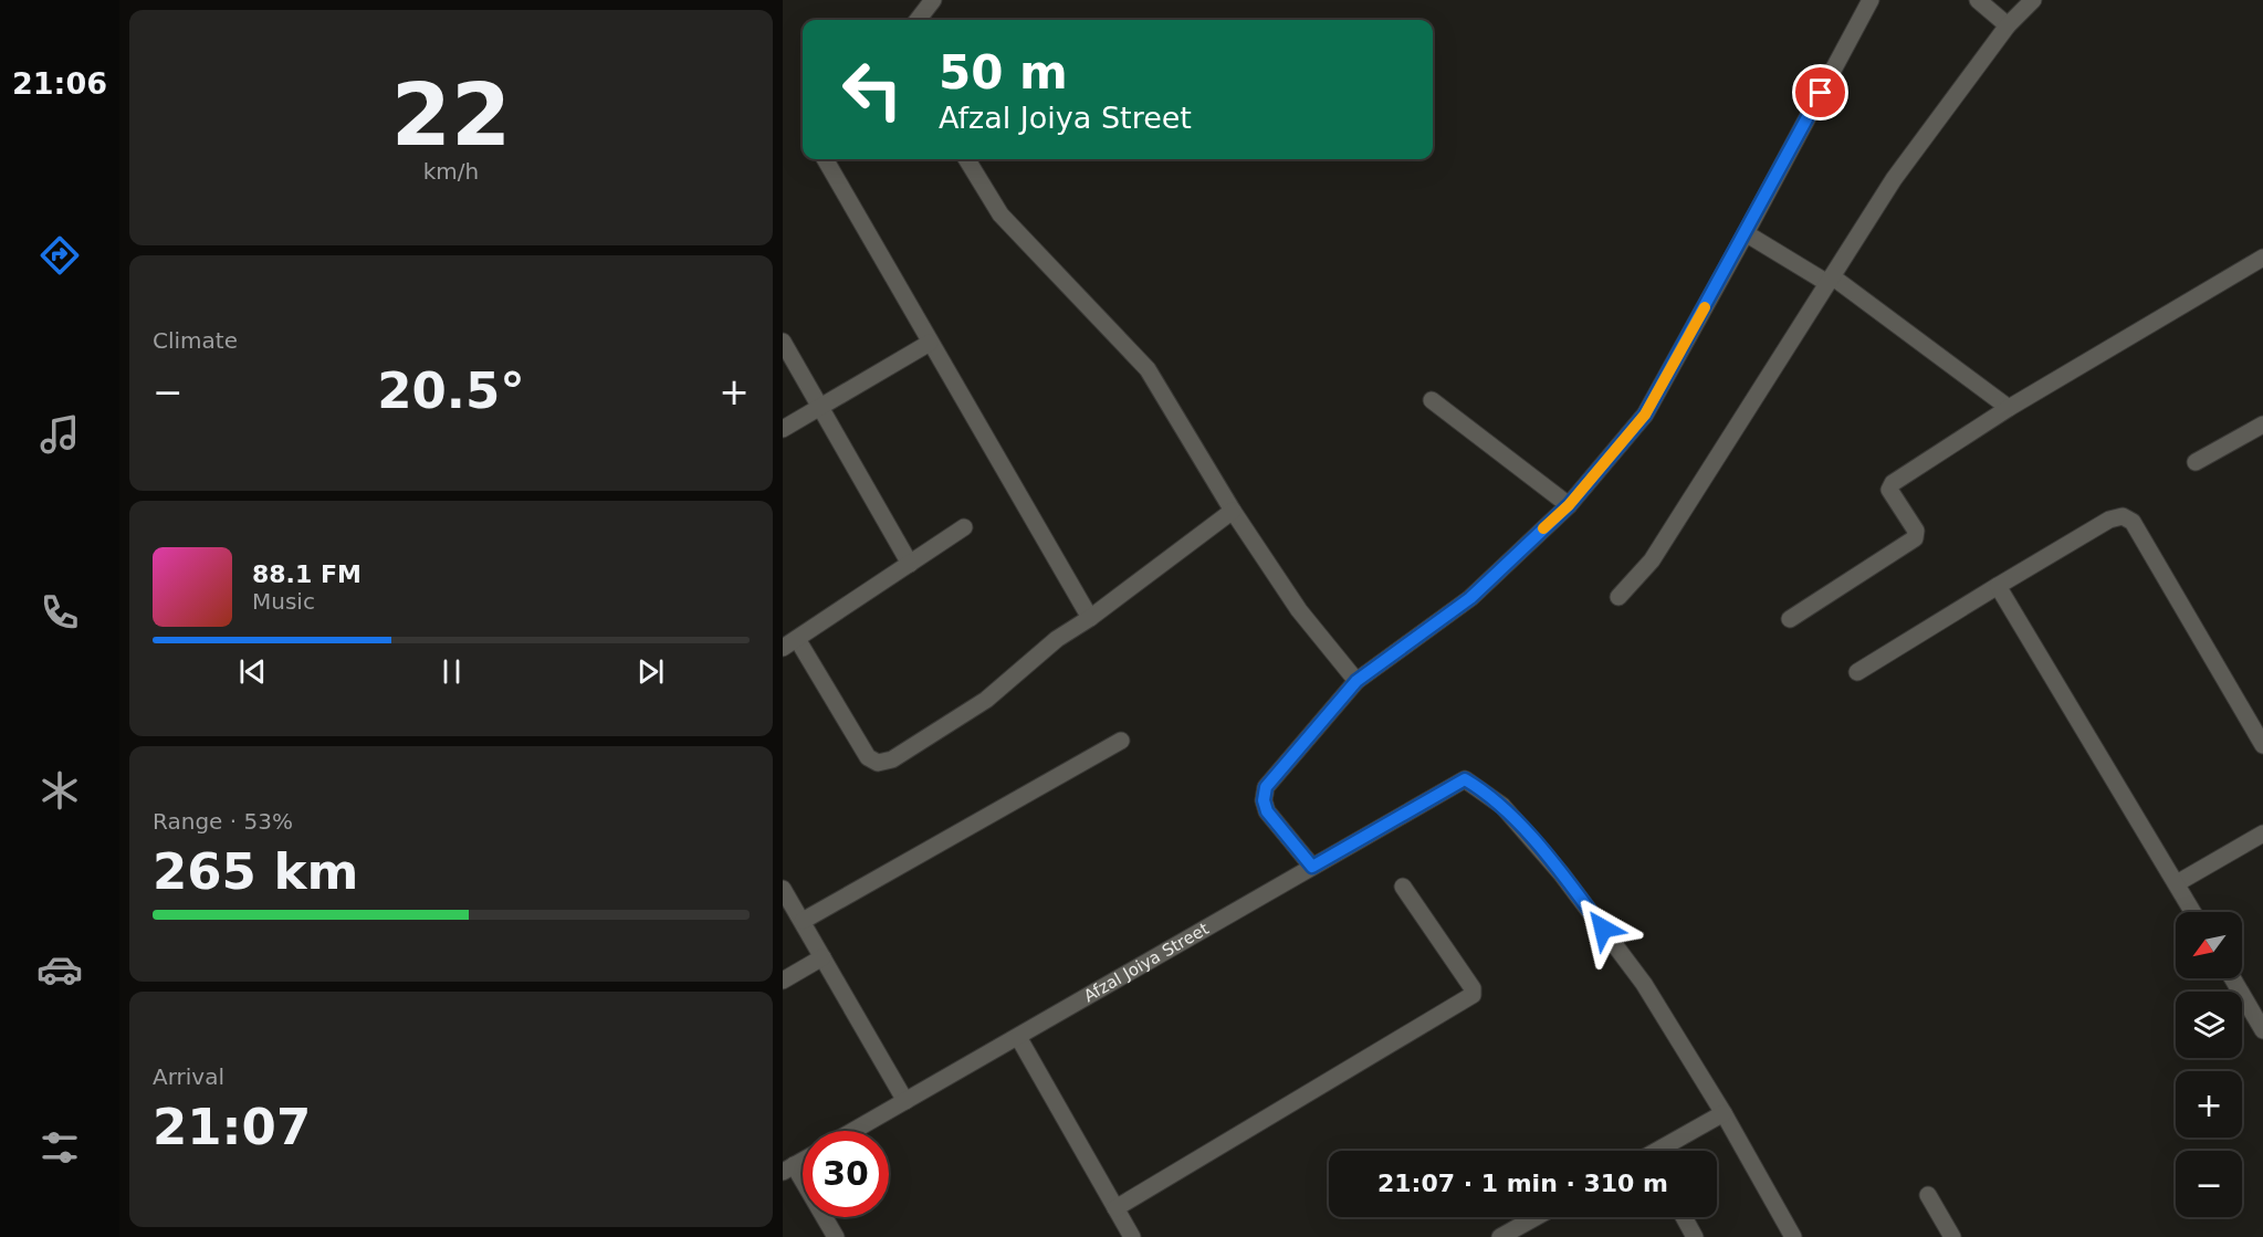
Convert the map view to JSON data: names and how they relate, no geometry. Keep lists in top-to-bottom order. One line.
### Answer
{"streets":{"street":["Afzal Joiya Street"]},"north":"bottom left","page":{"tabs":"21:06","tile":[["22","km/h"],"Climate",["Range · 53%","265 km"],["Arrival","21:07"]],"turn":["50 m","Afzal Joiya Street"],"heat":["−","20.5°","+"],"song":["88.1 FM","Music"],"map_buttons":["+","−"],"limit":"30","trip":"21:07 · 1 min · 310 m"}}
